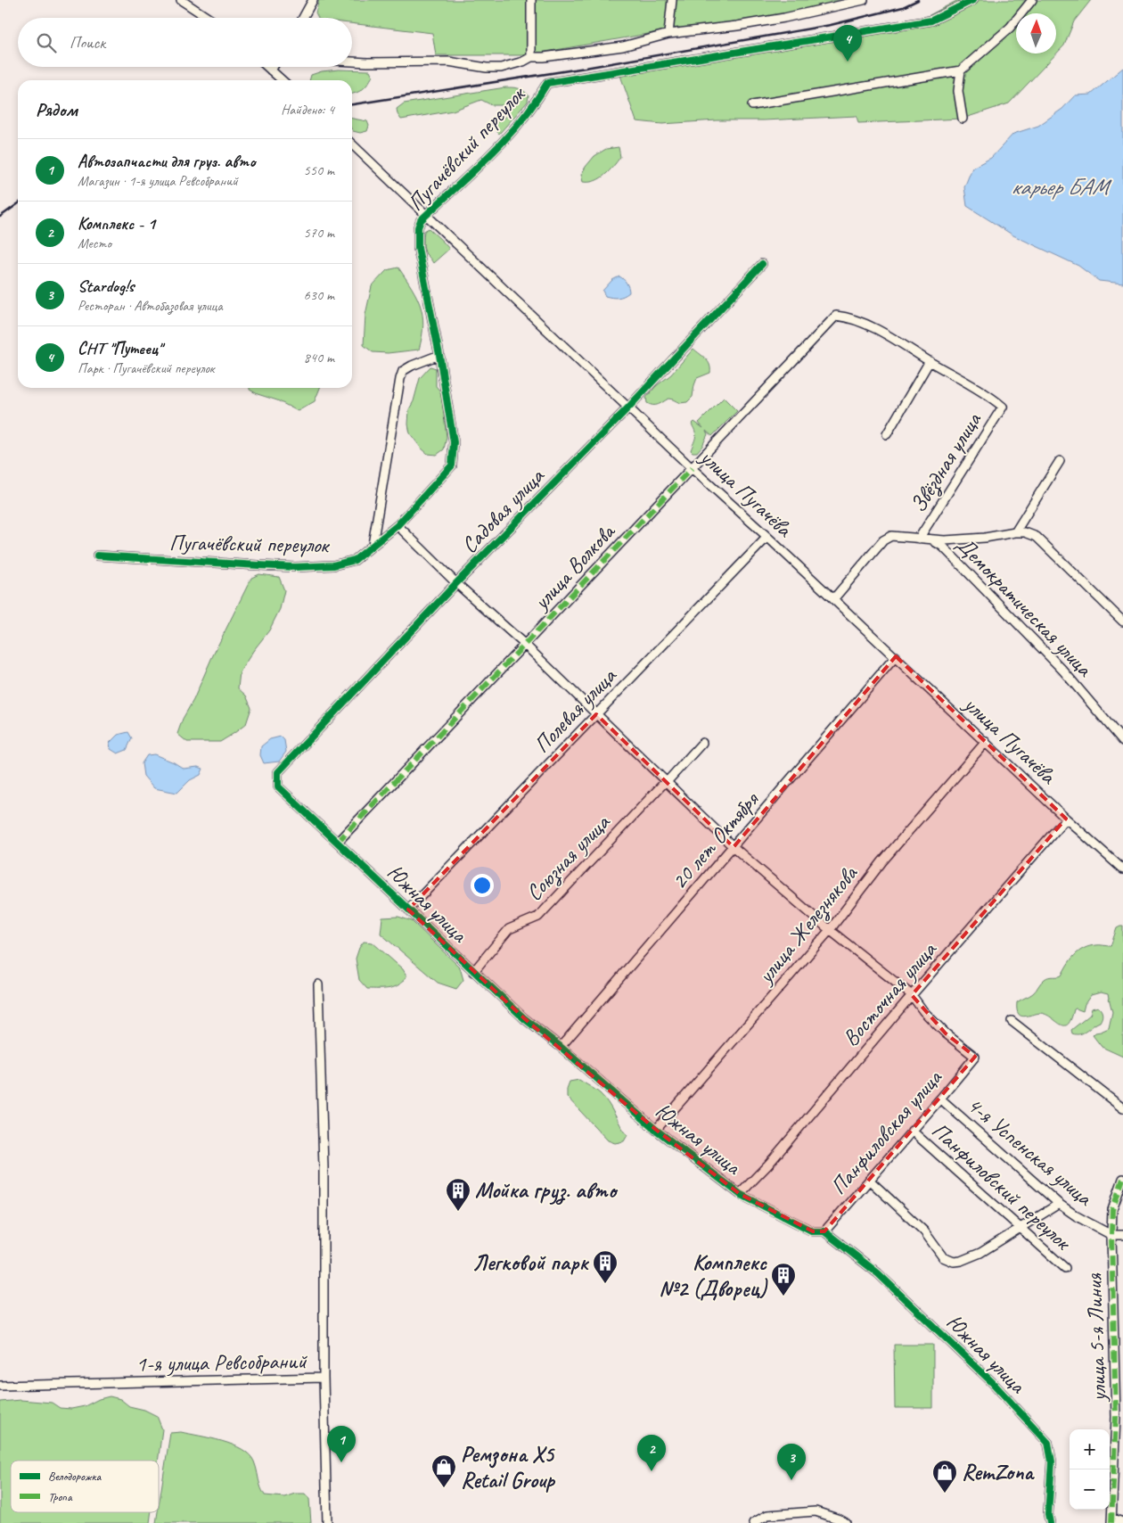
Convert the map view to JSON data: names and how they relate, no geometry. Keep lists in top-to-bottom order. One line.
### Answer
{"streets":{"street":["Пугачёвский переулок","Звёздная улица","улица Пугачёва","Садовая улица","улица Волкова","Демократическая улица","Полевая улица","20 лет Октября","Союзная улица","Южная улица","улица Железнякова","Восточная улица","Панфиловская улица","4-я Успенская улица","Панфиловский переулок","улица 5-я Линия","1-я улица Ревсобраний"]},"crossings":[["Пугачёвский переулок","улица Пугачёва"],["Звёздная улица","улица Волкова"],["улица Пугачёва","Садовая улица"],["улица Пугачёва","улица Волкова"],["улица Пугачёва","Полевая улица"],["улица Пугачёва","20 лет Октября"],["улица Пугачёва","улица Железнякова"],["улица Пугачёва","Восточная улица"],["Садовая улица","Южная улица"],["улица Волкова","Южная улица"],["Полевая улица","Южная улица"],["20 лет Октября","Южная улица"],["Союзная улица","Южная улица"],["Южная улица","улица Железнякова"],["Южная улица","Восточная улица"],["Южная улица","Панфиловская улица"],["Восточная улица","Панфиловская улица"],["Панфиловская улица","4-я Успенская улица"],["Панфиловская улица","Панфиловский переулок"],["4-я Успенская улица","улица 5-я Линия"]],"water":["карьер БАМ"],"places":{"building":["Мойка груз. авто","Легковой парк","Комплекс №2 (Дворец)"],"shop":["Ремзона X5 Retail Group","RemZona"]},"legend":["Велодорожка","Тропа"],"north":"top","page":{"search":"Поиск","pins":["4","1","2","3"],"heading":["Рядом","Найдено: 4"],"list":[{"mark":"1","name":"Автозапчасти для груз. авто","note":"Магазин · 1-я улица Ревсобраний","value":"550 m"},{"mark":"2","name":"Комплекс - 1","note":"Место","value":"570 m"},{"mark":"3","name":"Stardog!s","note":"Ресторан · Автобазовая улица","value":"630 m"},{"mark":"4","name":"СНТ \"Путеец\"","note":"Парк · Пугачёвский переулок","value":"840 m"}],"map_buttons":["+","−"]}}
